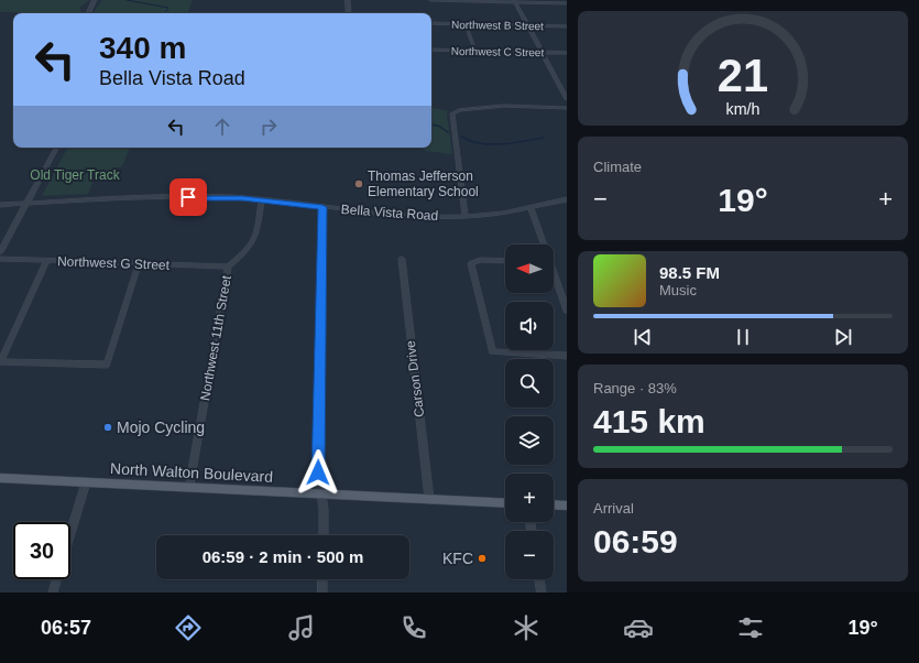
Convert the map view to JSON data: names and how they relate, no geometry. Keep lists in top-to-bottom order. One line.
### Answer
{"streets":{"main road":["North Walton Boulevard"],"street":["Northwest B Street","Northwest C Street","Bella Vista Road","Northwest G Street","Northwest 11th Street","Carson Drive"]},"crossings":[["Bella Vista Road","Northwest 11th Street"],["Northwest G Street","Northwest 11th Street"],["Northwest 11th Street","North Walton Boulevard"],["Carson Drive","North Walton Boulevard"]],"parks":["Old Tiger Track"],"places":["Thomas Jefferson Elementary School","Mojo Cycling","KFC"],"north":"left","page":{"turn":["340 m","Bella Vista Road"],"tile":["Climate",["Range · 83%","415 km"],["Arrival","06:59"]],"heat":["−","19°","+"],"map_buttons":["+","−"],"song":["98.5 FM","Music"],"limit":"30","trip":"06:59 · 2 min · 500 m","tabs":["06:57","19°"],"gauge":["21","km/h"]}}
